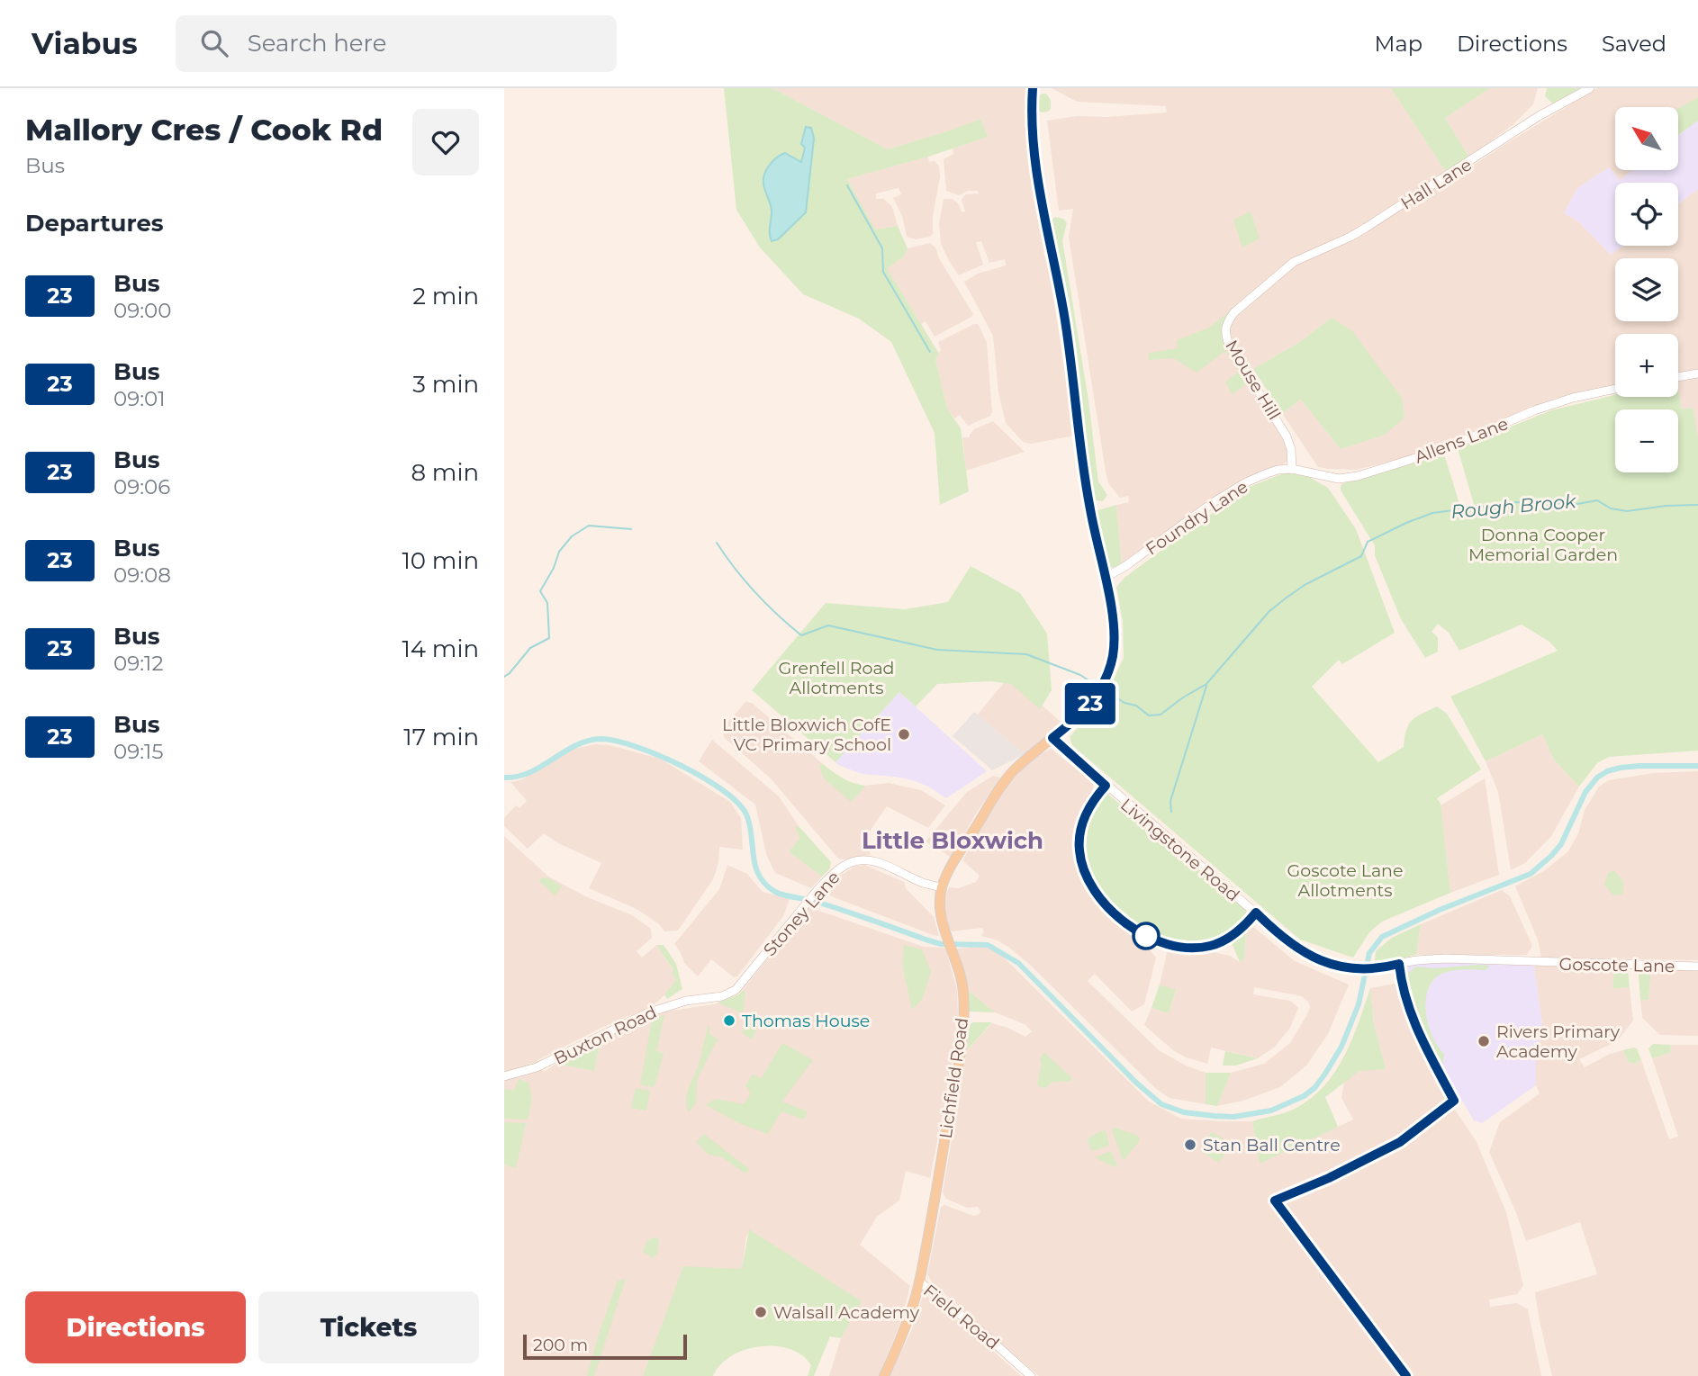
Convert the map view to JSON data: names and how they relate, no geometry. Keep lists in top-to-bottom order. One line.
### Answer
{"streets":{"main road":["Lichfield Road"],"street":["Hall Lane","Mouse Hill","Allens Lane","Foundry Lane","Livingstone Road","Stoney Lane","Goscote Lane","Buxton Road","Field Road"]},"crossings":[["Hall Lane","Mouse Hill"],["Mouse Hill","Allens Lane"],["Mouse Hill","Foundry Lane"],["Allens Lane","Foundry Lane"],["Foundry Lane","Lichfield Road"],["Livingstone Road","Goscote Lane"],["Livingstone Road","Lichfield Road"],["Stoney Lane","Buxton Road"],["Stoney Lane","Lichfield Road"],["Lichfield Road","Field Road"]],"districts":["Little Bloxwich"],"water":["Rough Brook"],"parks":["Donna Cooper Memorial Garden","Grenfell Road Allotments","Goscote Lane Allotments"],"places":["Little Bloxwich CofE VC Primary School","Thomas House","Rivers Primary Academy","Stan Ball Centre","Walsall Academy"],"lines":["bus line 23"],"scale_bar":"200 m","north":"top left","page":{"header":"Viabus","search":"Search here","nav":["Map","Directions","Saved"],"heading":[["Mallory Cres / Cook Rd","Bus"],"Departures"],"on_map":"23","map_buttons":["+","−"],"list":[{"mark":"23","name":"Bus","note":"09:00","value":"2 min"},{"mark":"23","name":"Bus","note":"09:01","value":"3 min"},{"mark":"23","name":"Bus","note":"09:06","value":"8 min"},{"mark":"23","name":"Bus","note":"09:08","value":"10 min"},{"mark":"23","name":"Bus","note":"09:12","value":"14 min"},{"mark":"23","name":"Bus","note":"09:15","value":"17 min"}],"buttons":["Directions","Tickets"],"scale":"200 m"}}
